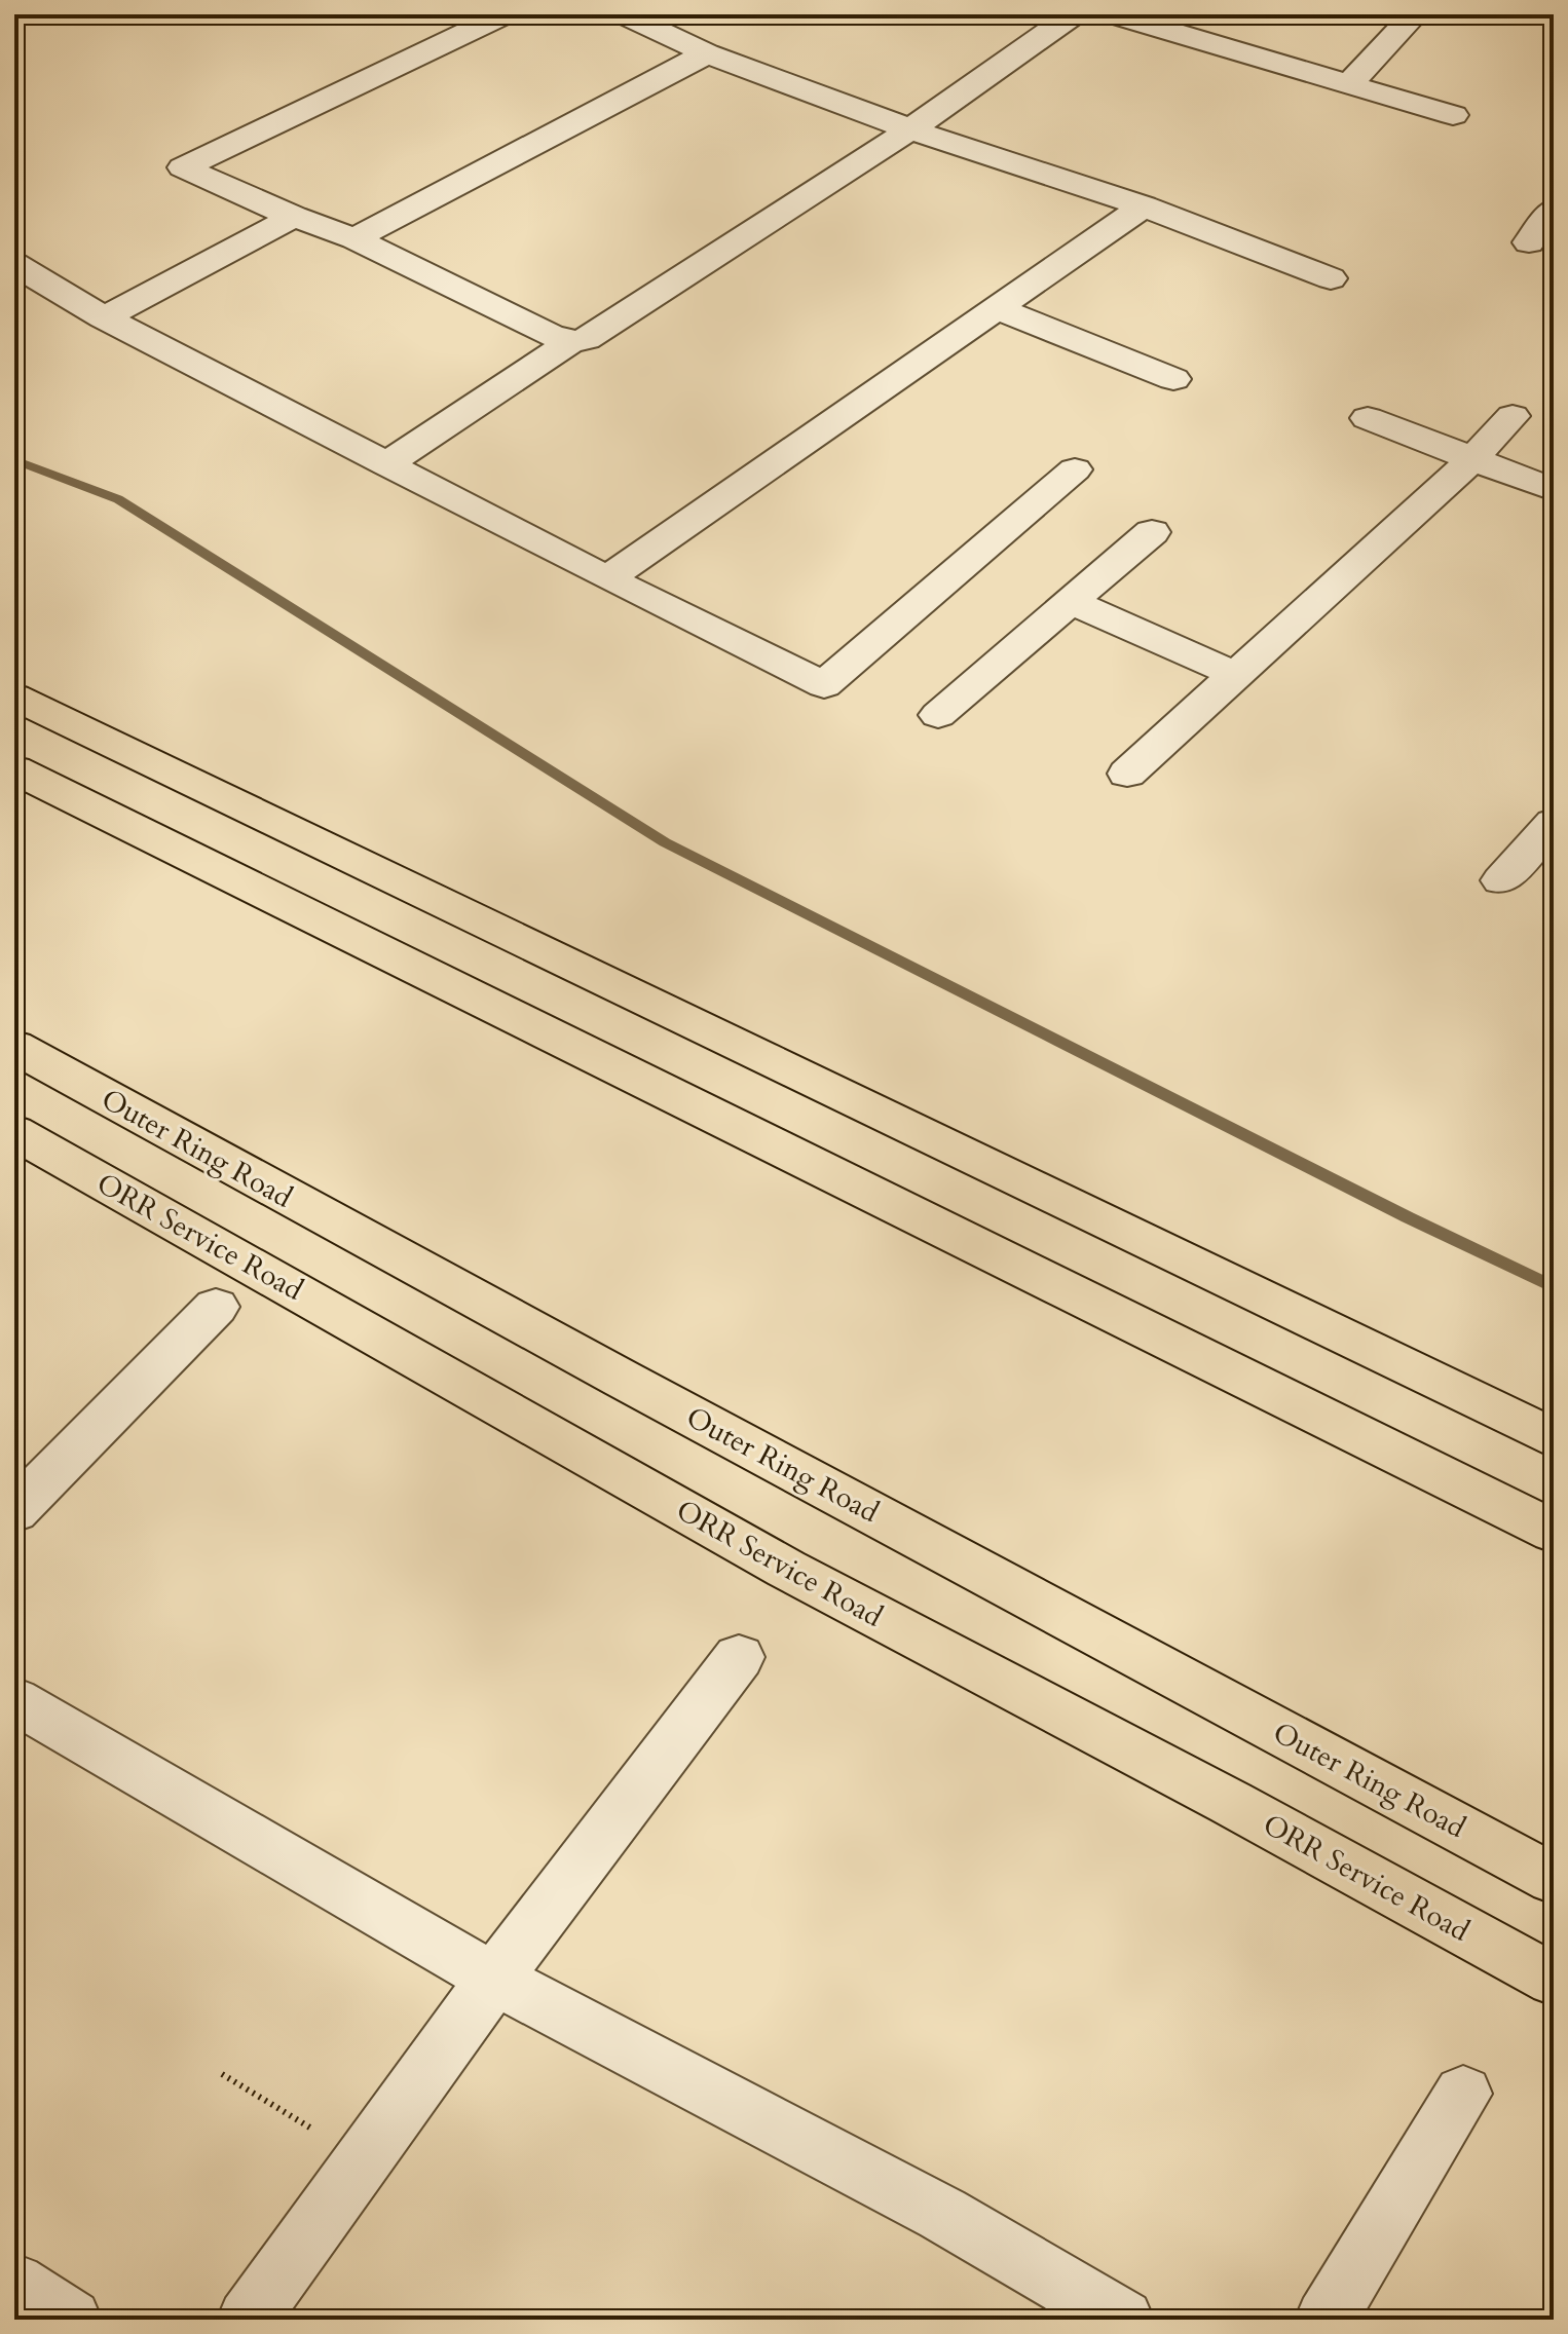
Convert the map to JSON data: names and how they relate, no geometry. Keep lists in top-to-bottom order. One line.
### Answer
{"streets":{"main road":["Outer Ring Road","ORR Service Road"]}}
